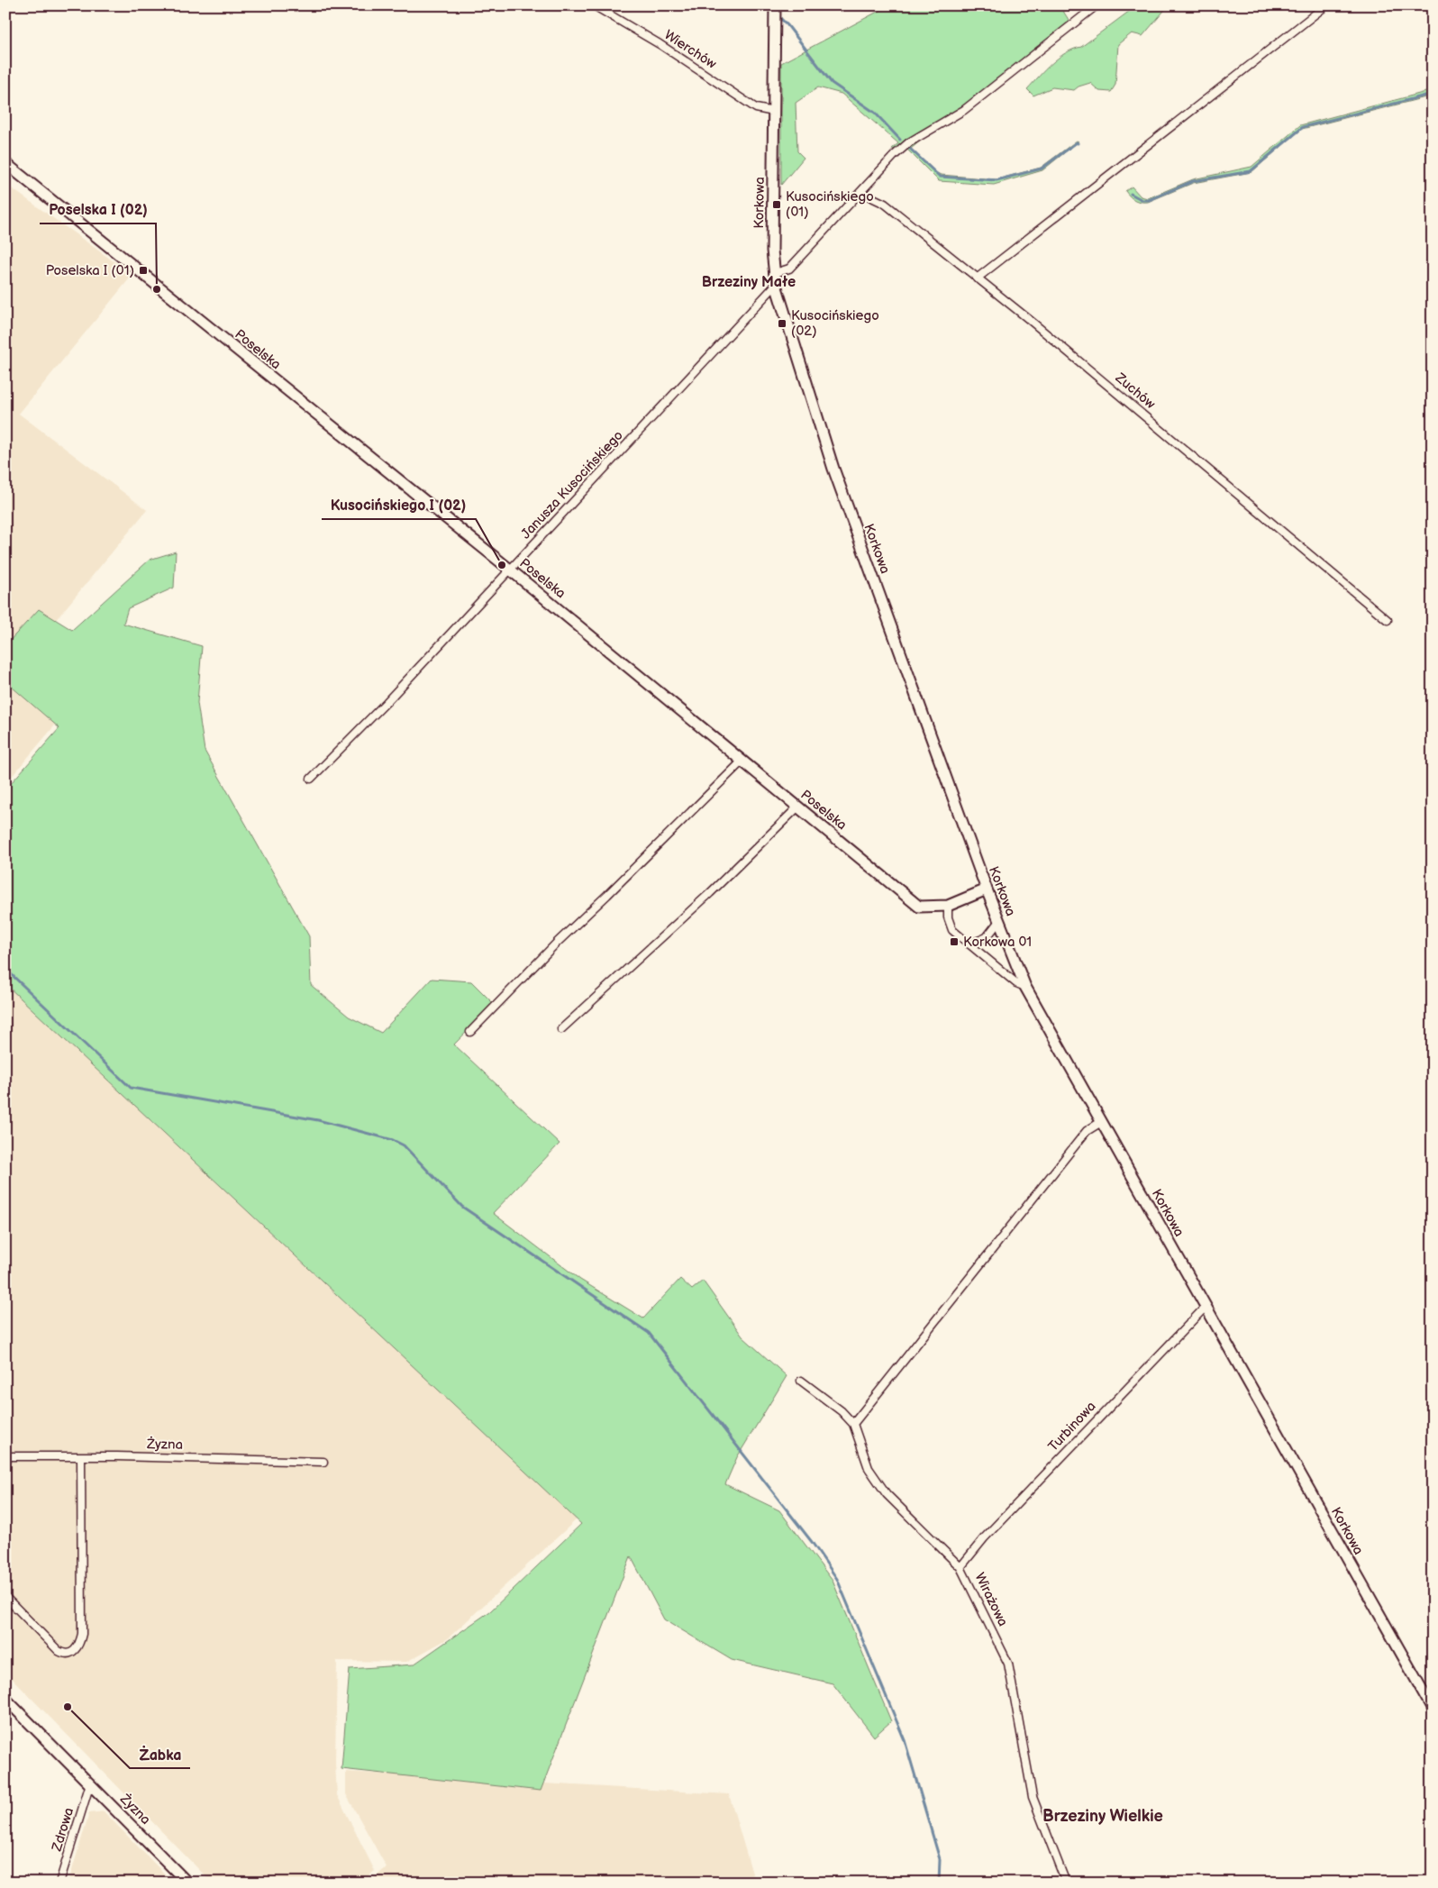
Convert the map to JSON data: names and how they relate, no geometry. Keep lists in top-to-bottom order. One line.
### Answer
{"streets":{"street":["Wierchów","Korkowa","Poselska","Zuchów","Janusza Kusocińskiego","Turbinowa","Żyzna","Wirażowa","Zdrowa"]},"crossings":[["Wierchów","Korkowa"],["Korkowa","Poselska"],["Korkowa","Janusza Kusocińskiego"],["Korkowa","Turbinowa"],["Poselska","Janusza Kusocińskiego"],["Turbinowa","Wirażowa"],["Żyzna","Zdrowa"]],"districts":["Brzeziny Małe","Brzeziny Wielkie"],"places":{"transit":["Kusocińskiego (01)","Poselska I (01)","Kusocińskiego (02)","Korkowa 01"],"other":["Poselska I (02)","Kusocińskiego I (02)","Żabka"]}}
